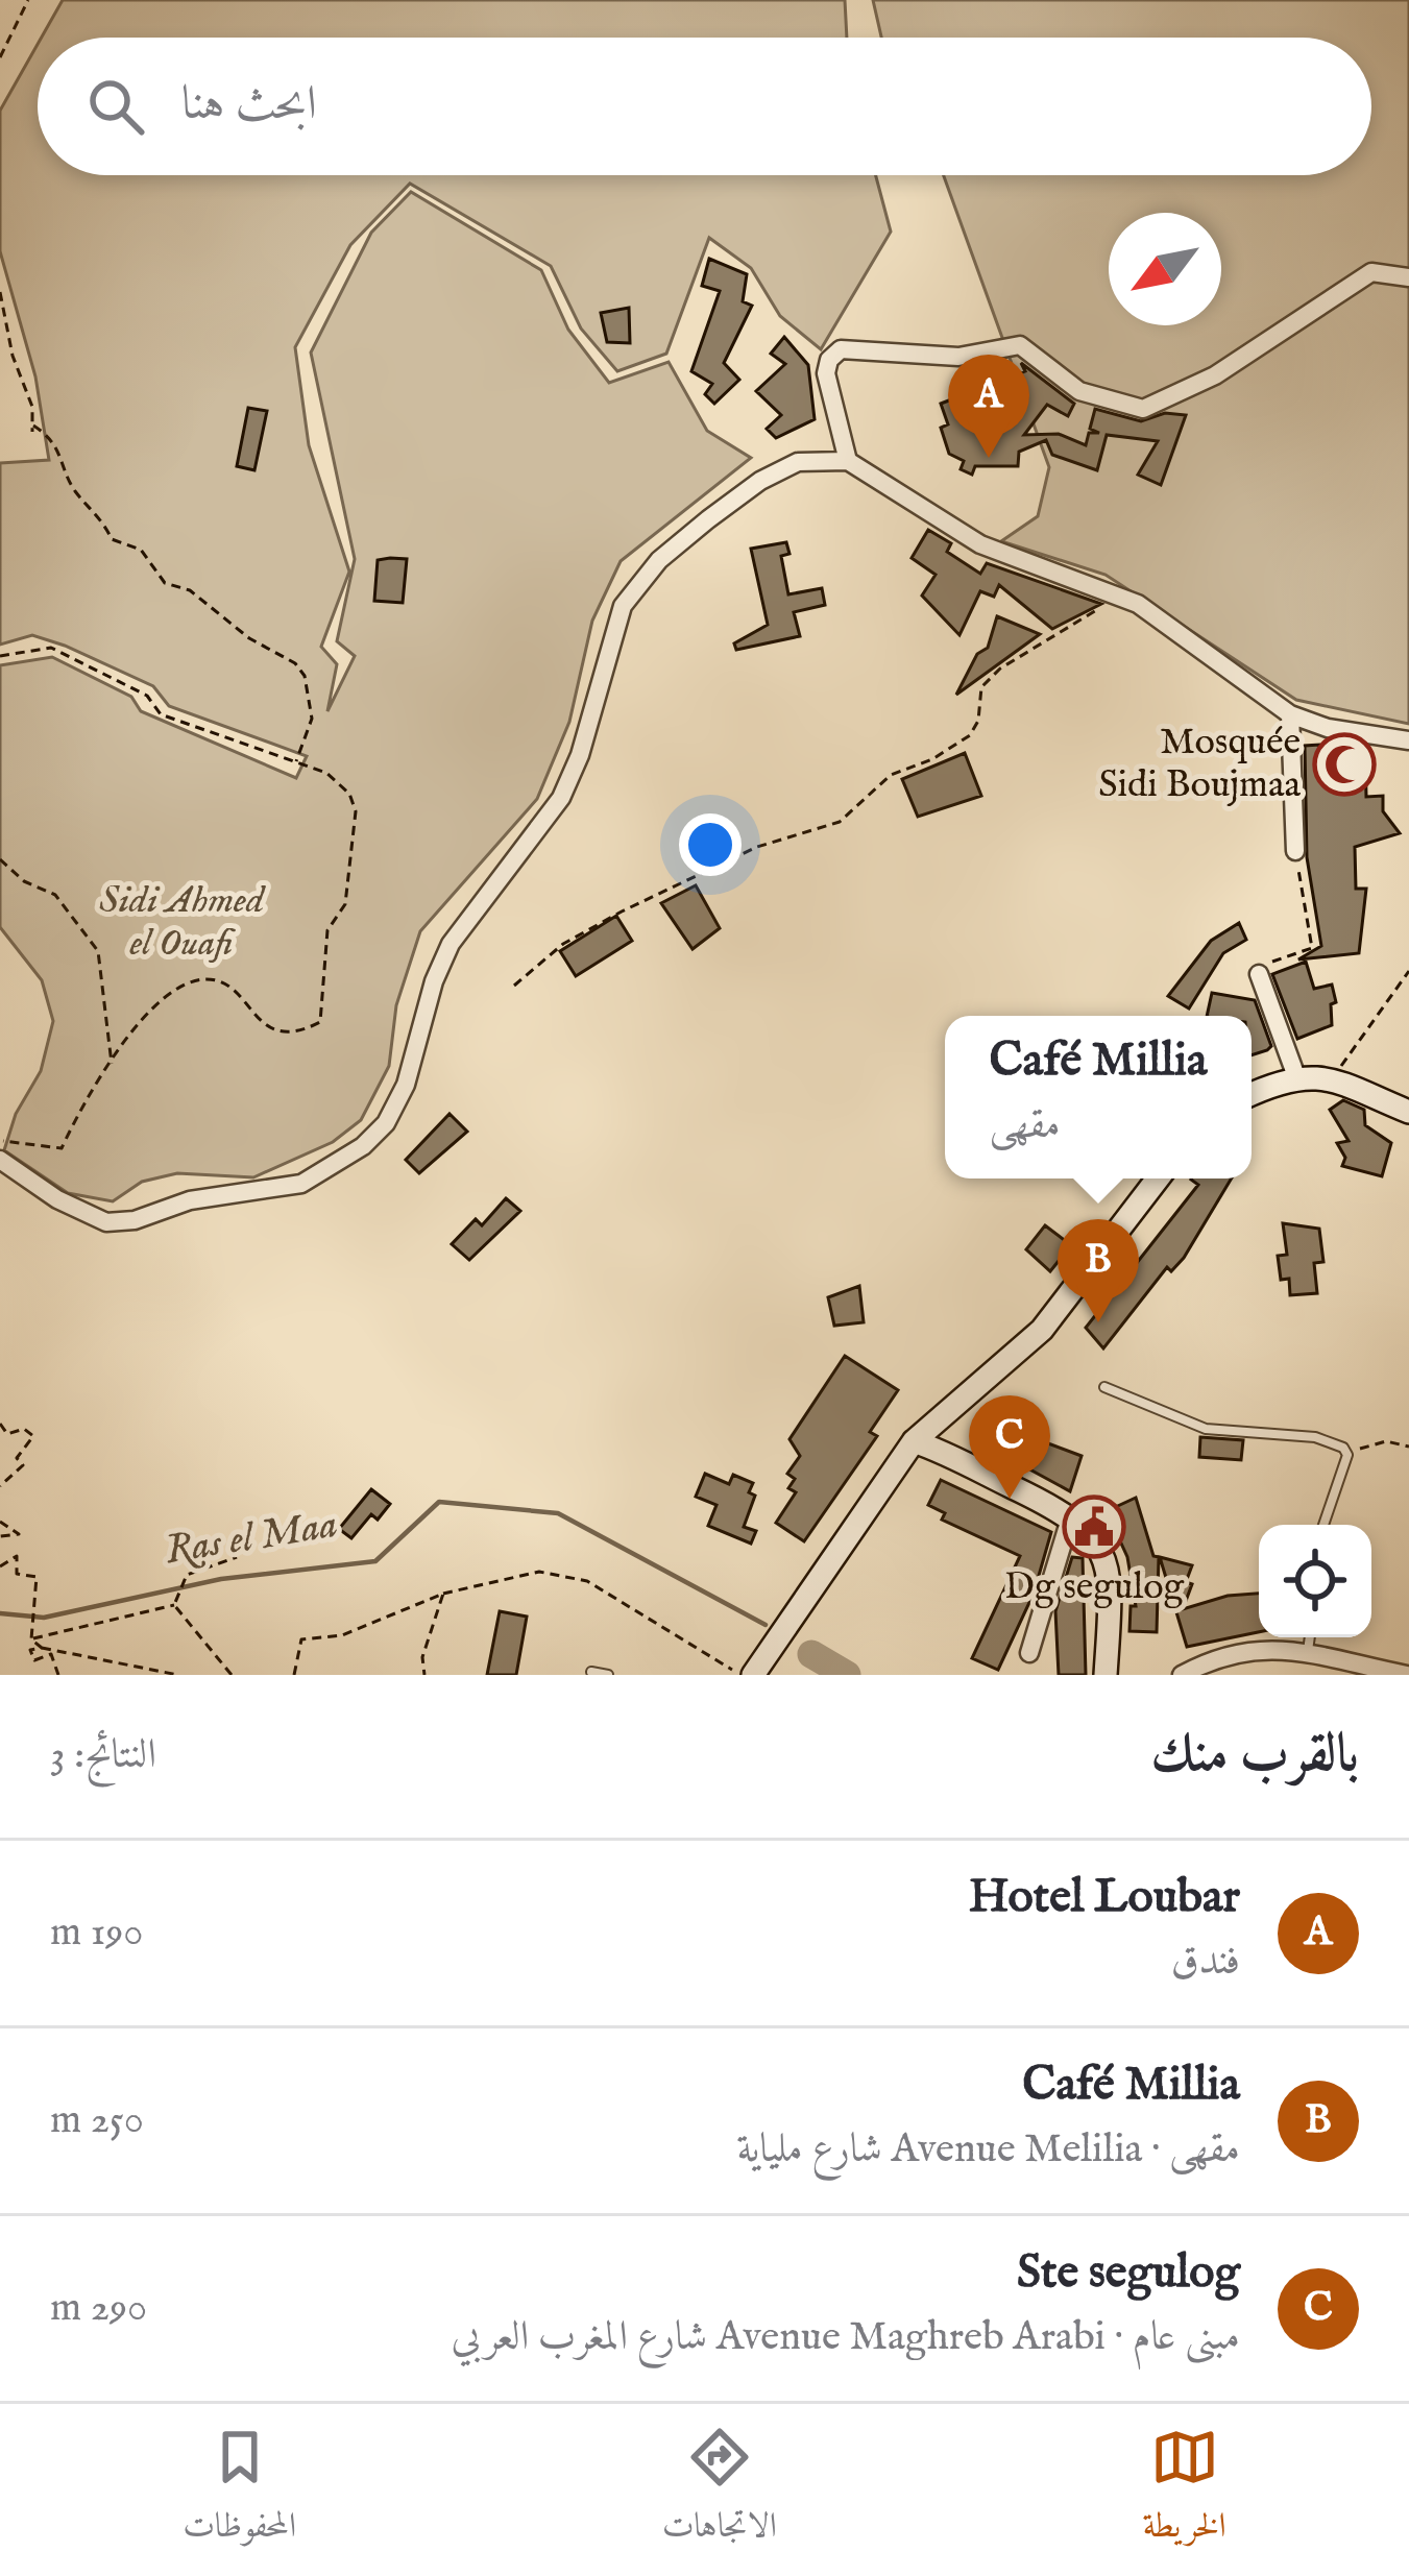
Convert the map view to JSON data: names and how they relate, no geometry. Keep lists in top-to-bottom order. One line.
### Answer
{"water":["Ras el Maa"],"parks":["Sidi Ahmed el Ouafi"],"places":{"mosque":["Mosquée Sidi Boujmaa"],"public building":["Dg segulog"]},"north":"bottom left","page":{"search":"ابحث هنا","pins":["A","B","C"],"popup":["Café Millia","مقهى"],"heading":["بالقرب منك","النتائج: 3"],"list":[{"mark":"A","name":"Hotel Loubar","note":"فندق","value":"190 m"},{"mark":"B","name":"Café Millia","note":"مقهى · Avenue Melilia شارع ملياية","value":"250 m"},{"mark":"C","name":"Ste segulog","note":"مبنى عام · Avenue Maghreb Arabi شارع المغرب العربي","value":"290 m"}],"nav":["الخريطة","الاتجاهات","المحفوظات"]}}
